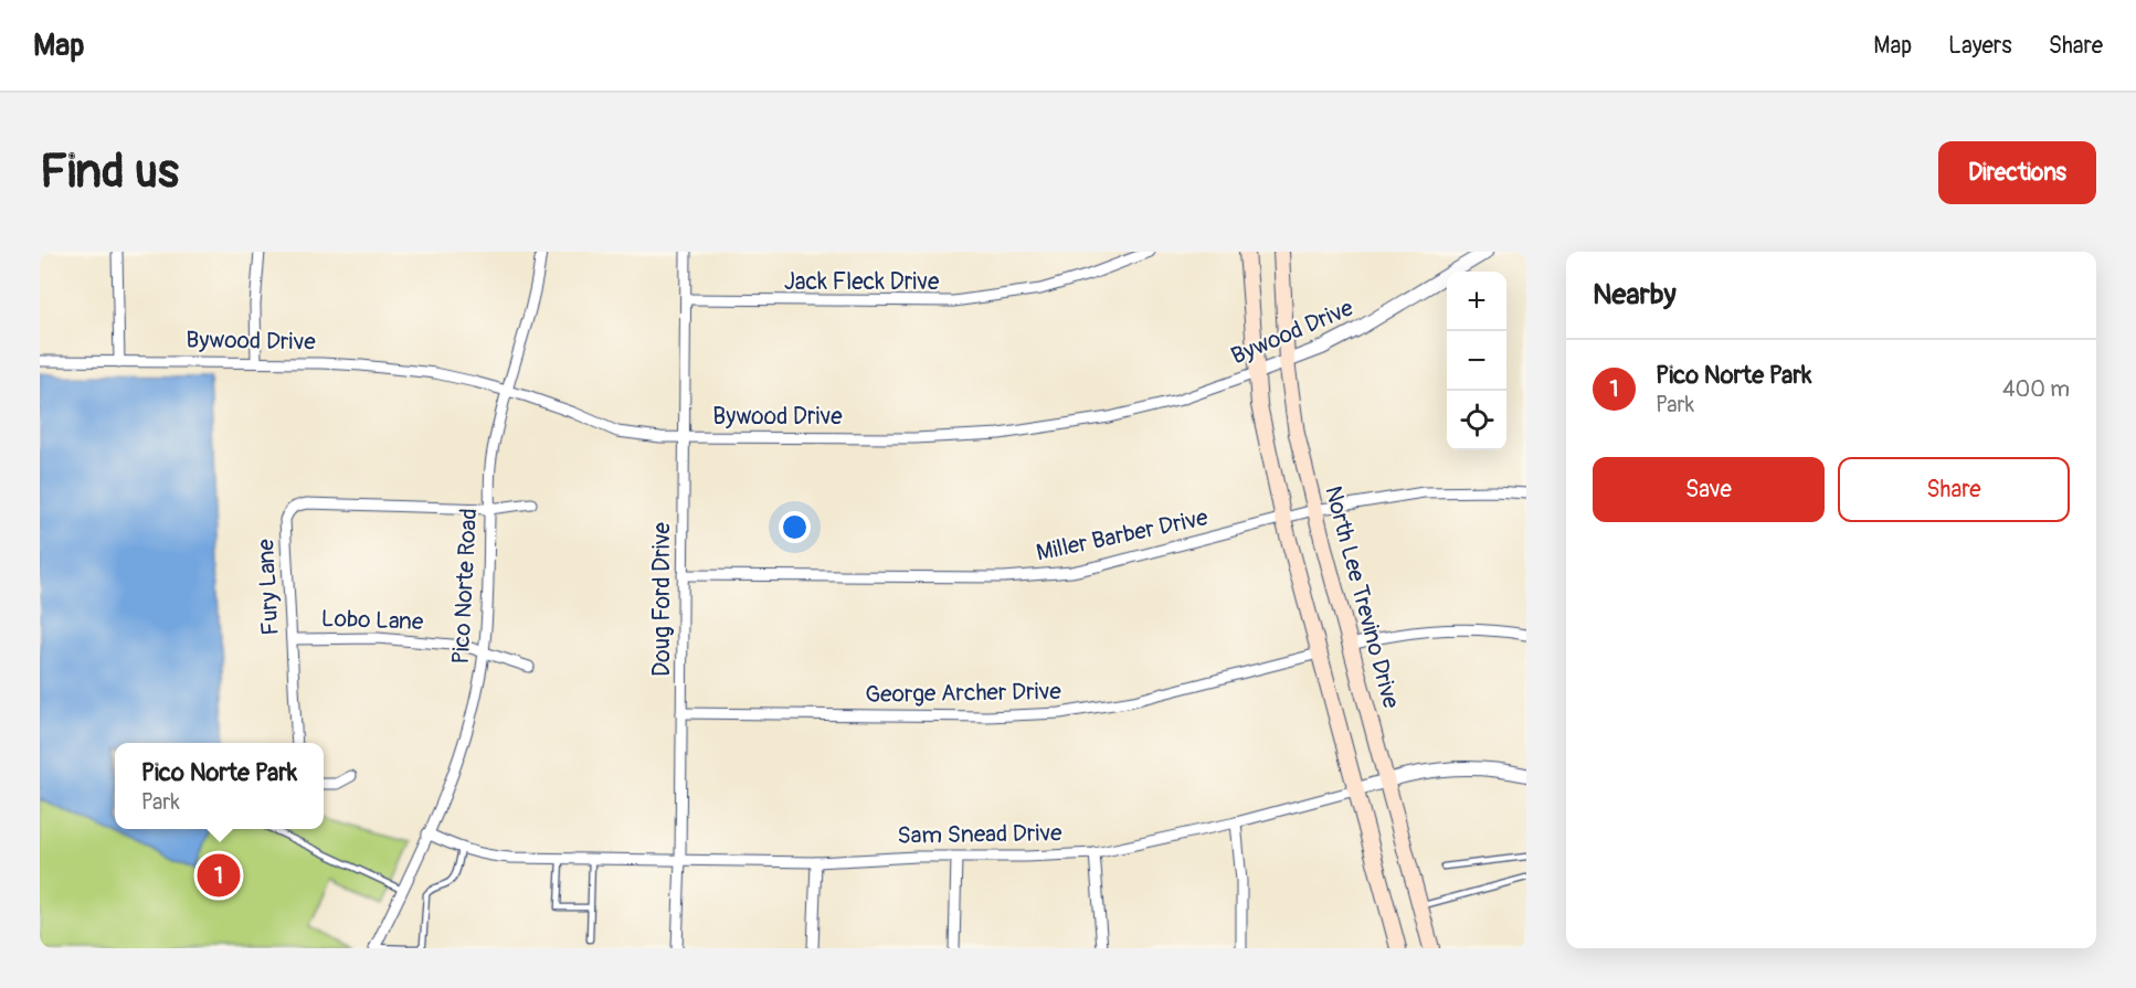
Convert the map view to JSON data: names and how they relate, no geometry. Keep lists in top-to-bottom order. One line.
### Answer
{"streets":{"main road":["North Lee Trevino Drive"],"street":["Jack Fleck Drive","Bywood Drive","Miller Barber Drive","Pico Norte Road","Fury Lane","Doug Ford Drive","Lobo Lane","George Archer Drive","Sam Snead Drive"]},"crossings":[["Jack Fleck Drive","Doug Ford Drive"],["Bywood Drive","Pico Norte Road"],["Bywood Drive","North Lee Trevino Drive"],["Bywood Drive","Doug Ford Drive"],["Miller Barber Drive","North Lee Trevino Drive"],["Miller Barber Drive","Doug Ford Drive"],["Pico Norte Road","Fury Lane"],["Pico Norte Road","Lobo Lane"],["Pico Norte Road","Sam Snead Drive"],["Fury Lane","Lobo Lane"],["North Lee Trevino Drive","Sam Snead Drive"],["Doug Ford Drive","George Archer Drive"],["Doug Ford Drive","Sam Snead Drive"]],"page":{"header":"Map","nav":["Map","Layers","Share"],"buttons":["Directions",["Save","Share"]],"title":"Find us","heading":"Nearby","map_buttons":["+","−"],"list":[{"mark":"1","name":"Pico Norte Park","note":"Park","value":"400 m"}],"popup":["Pico Norte Park","Park"],"pins":"1"}}
